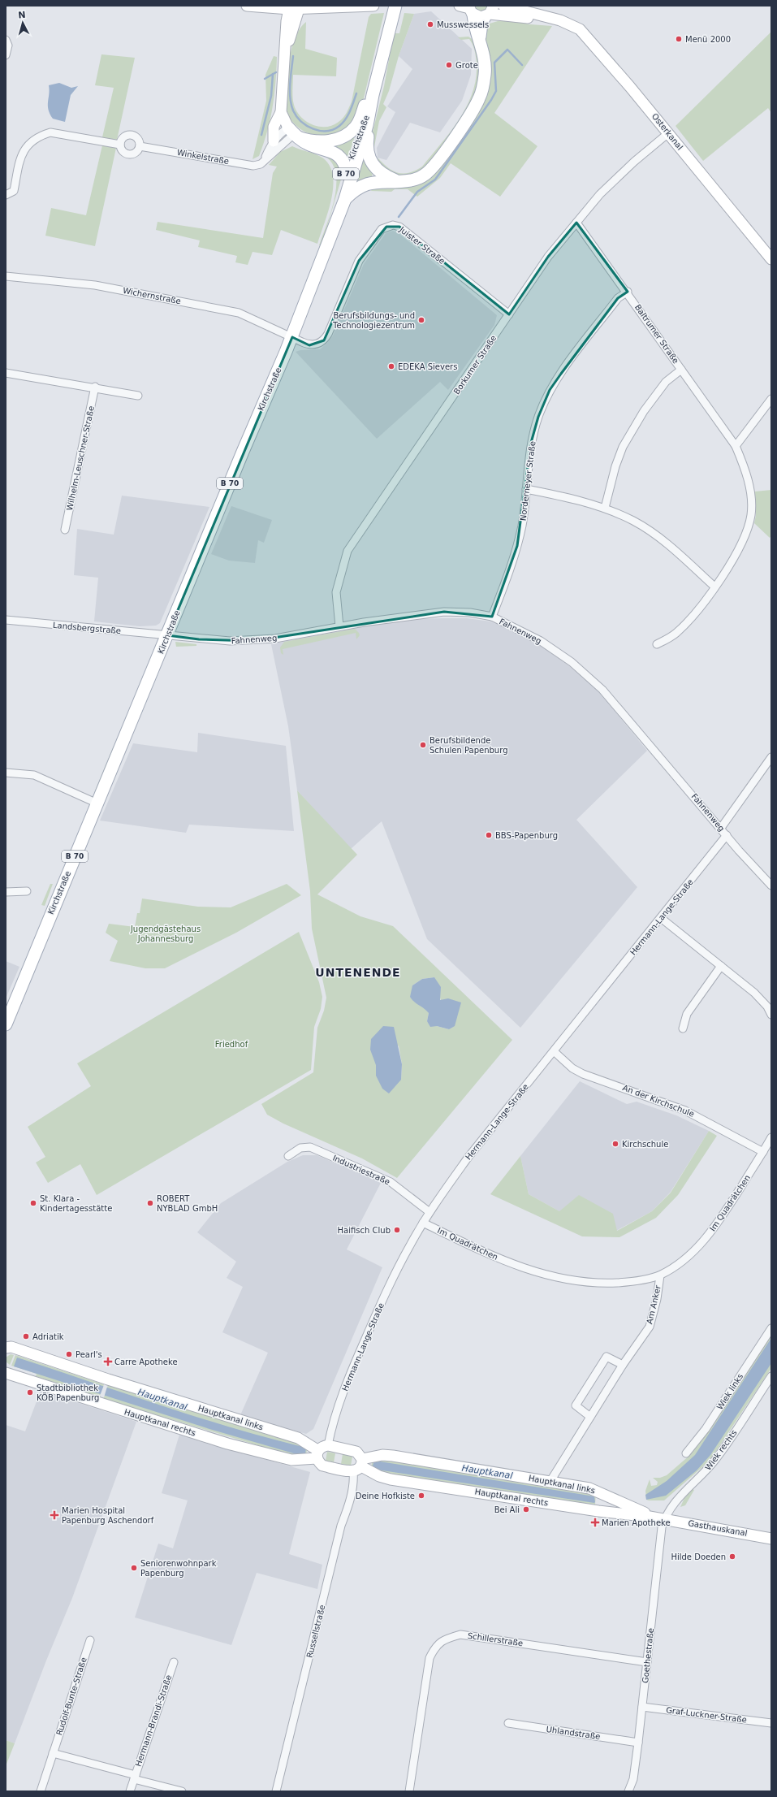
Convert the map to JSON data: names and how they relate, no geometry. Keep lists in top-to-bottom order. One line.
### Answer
{"streets":{"main road":["Kirchstraße","B 70"],"street":["Osterkanal","Winkelstraße","Juister Straße","Wichernstraße","Baltrumer Straße","Borkumer Straße","Wilhelm-Leuschner-Straße","Norderneyer Straße","Landsbergstraße","Fahnenweg","Hermann-Lange-Straße","An der Kirchschule","Industriestraße","Im Quadrätchen","Am Anker","Wiek links","Hauptkanal links","Hauptkanal rechts","Wiek rechts","Gasthauskanal","Russellstraße","Schillerstraße","Goethestraße","Rudolf-Bunte-Straße","Graf-Luckner-Straße","Hermann-Brandi-Straße","Uhlandstraße"]},"crossings":[["Osterkanal","Borkumer Straße"],["Kirchstraße","B 70"],["Kirchstraße","Juister Straße"],["Kirchstraße","Wichernstraße"],["Kirchstraße","Landsbergstraße"],["Kirchstraße","Fahnenweg"],["Juister Straße","Wichernstraße"],["Juister Straße","Borkumer Straße"],["Baltrumer Straße","Borkumer Straße"],["Baltrumer Straße","Norderneyer Straße"],["Borkumer Straße","Fahnenweg"],["Norderneyer Straße","Fahnenweg"],["Landsbergstraße","Fahnenweg"],["Fahnenweg","Hermann-Lange-Straße"],["Hermann-Lange-Straße","An der Kirchschule"],["Hermann-Lange-Straße","Industriestraße"],["Hermann-Lange-Straße","Im Quadrätchen"],["An der Kirchschule","Im Quadrätchen"],["Im Quadrätchen","Am Anker"],["Am Anker","Hauptkanal links"],["Hauptkanal links","Hauptkanal rechts"],["Hauptkanal links","Wiek rechts"],["Hauptkanal links","Gasthauskanal"],["Hauptkanal links","Russellstraße"],["Hauptkanal links","Goethestraße"],["Hauptkanal rechts","Wiek rechts"],["Hauptkanal rechts","Gasthauskanal"],["Hauptkanal rechts","Russellstraße"],["Hauptkanal rechts","Goethestraße"],["Wiek rechts","Gasthauskanal"],["Wiek rechts","Goethestraße"],["Gasthauskanal","Goethestraße"],["Schillerstraße","Goethestraße"],["Goethestraße","Graf-Luckner-Straße"],["Goethestraße","Uhlandstraße"]],"districts":["UNTENENDE"],"water":["Hauptkanal"],"parks":["Jugendgästehaus Johannesburg","Friedhof"],"places":{"other":["Musswessels","Menü 2000","Grote","Berufsbildungs- und Technologiezentrum","EDEKA Sievers","Berufsbildende Schulen Papenburg","BBS-Papenburg","Kirchschule","St. Klara - Kindertagesstätte","ROBERT NYBLAD GmbH","Haifisch Club","Adriatik","Pearl's","Stadtbibliothek KÖB Papenburg","Deine Hofkiste","Bei Ali","Hilde Doeden","Seniorenwohnpark Papenburg"],"health":["Carre Apotheke","Marien Hospital Papenburg Aschendorf","Marien Apotheke"]},"north":"top"}
